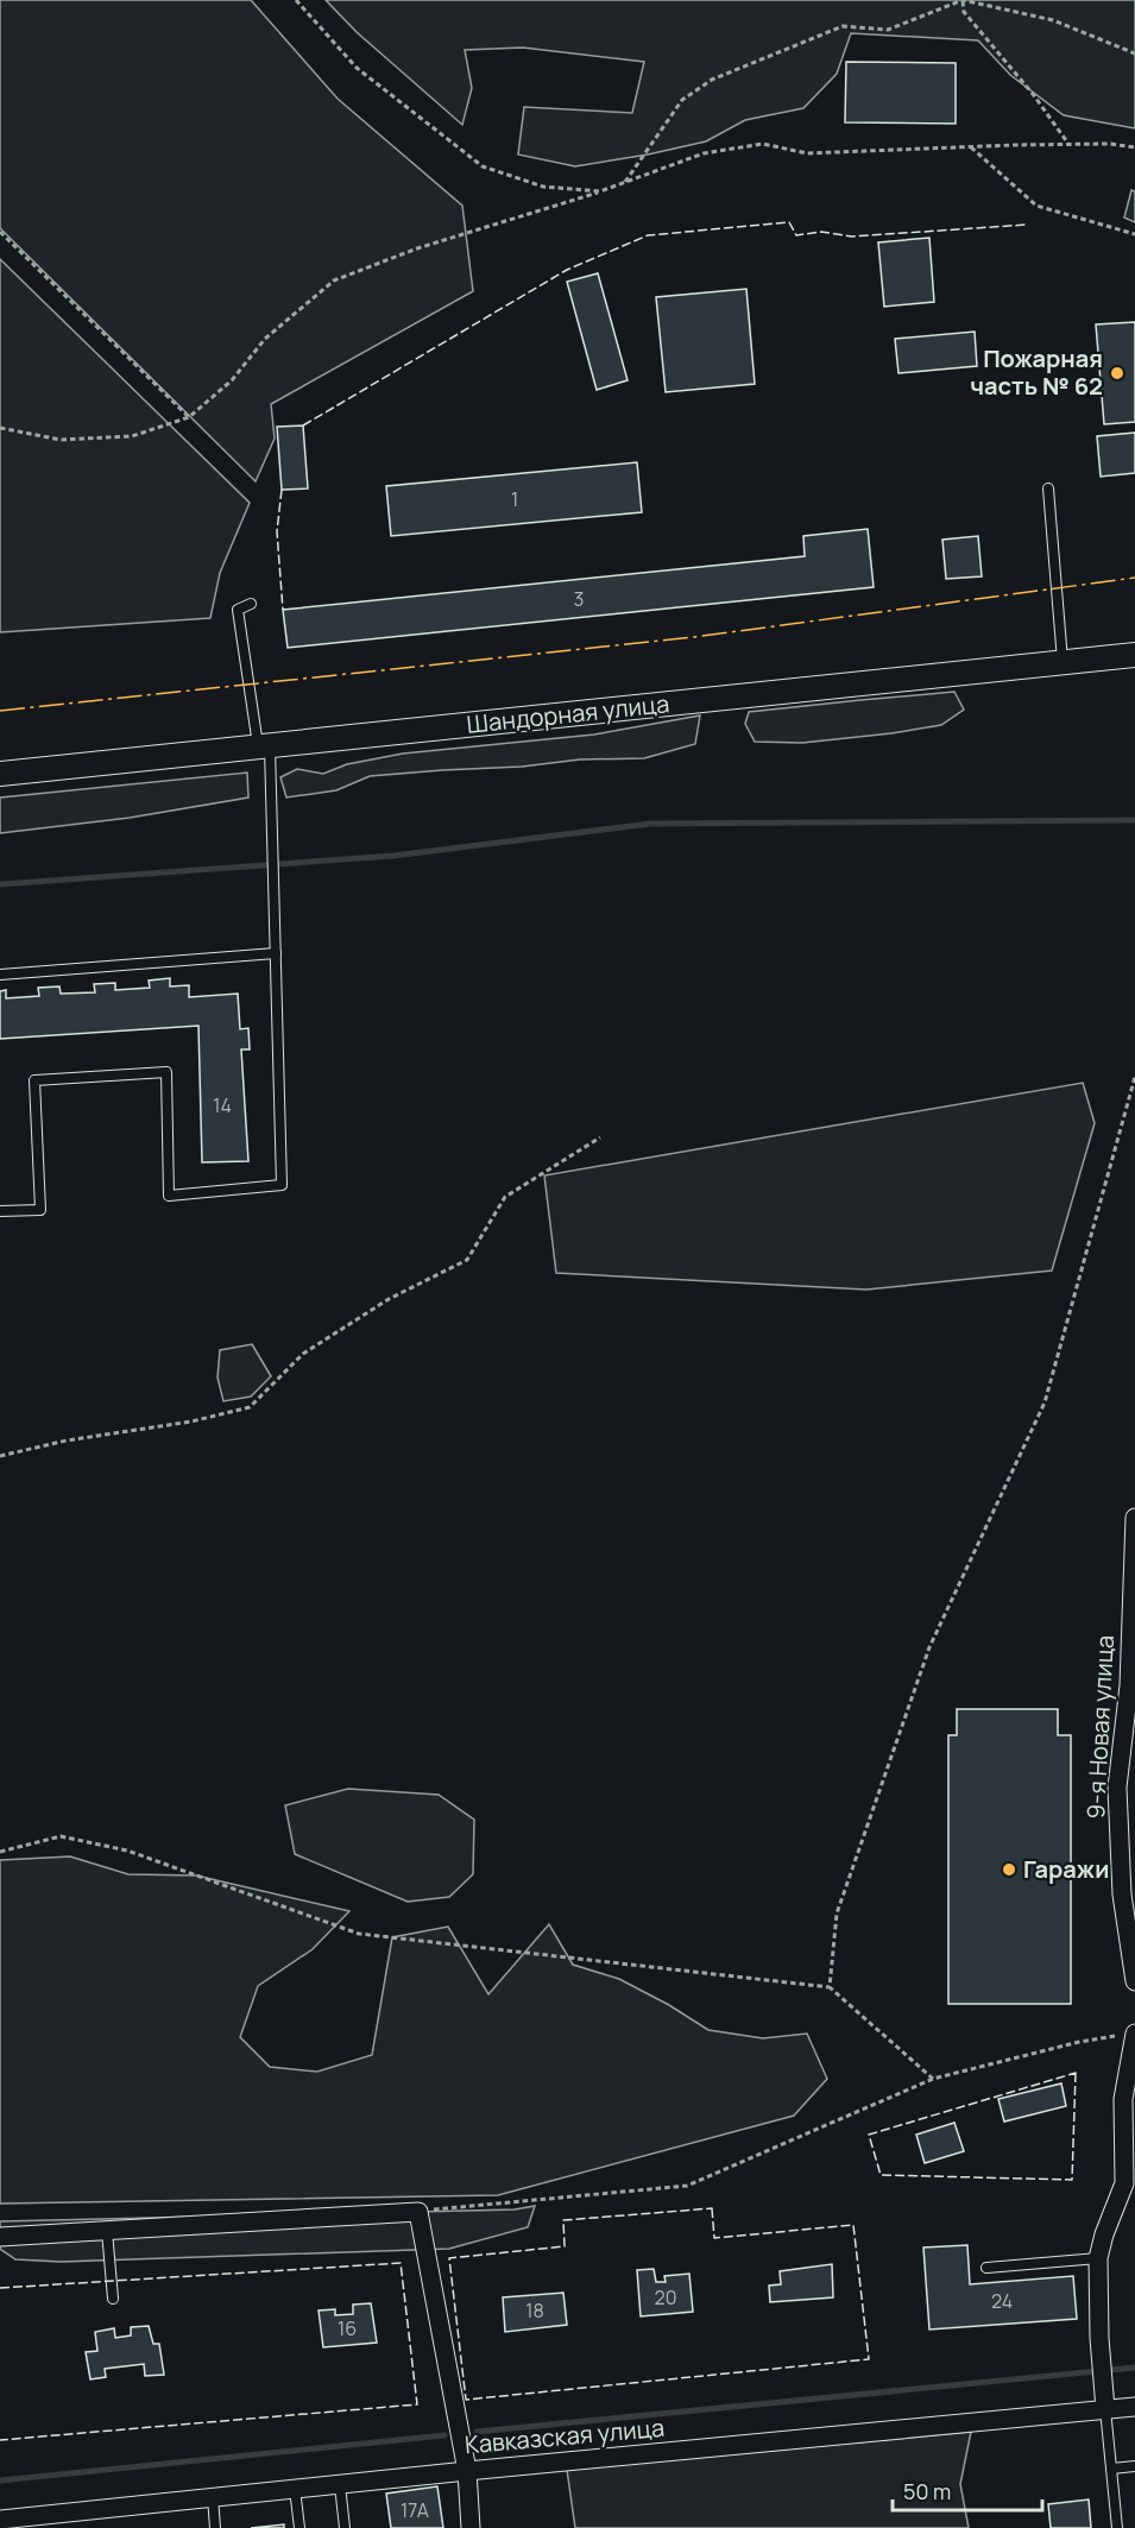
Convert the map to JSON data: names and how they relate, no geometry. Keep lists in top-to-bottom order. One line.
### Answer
{"streets":{"street":["Шандорная улица","9-я Новая улица","Кавказская улица"]},"places":["Пожарная часть № 62","Гаражи"],"house_numbers":["1","3","14","20","24","18","16","17А"],"scale_bar":"50 m"}
